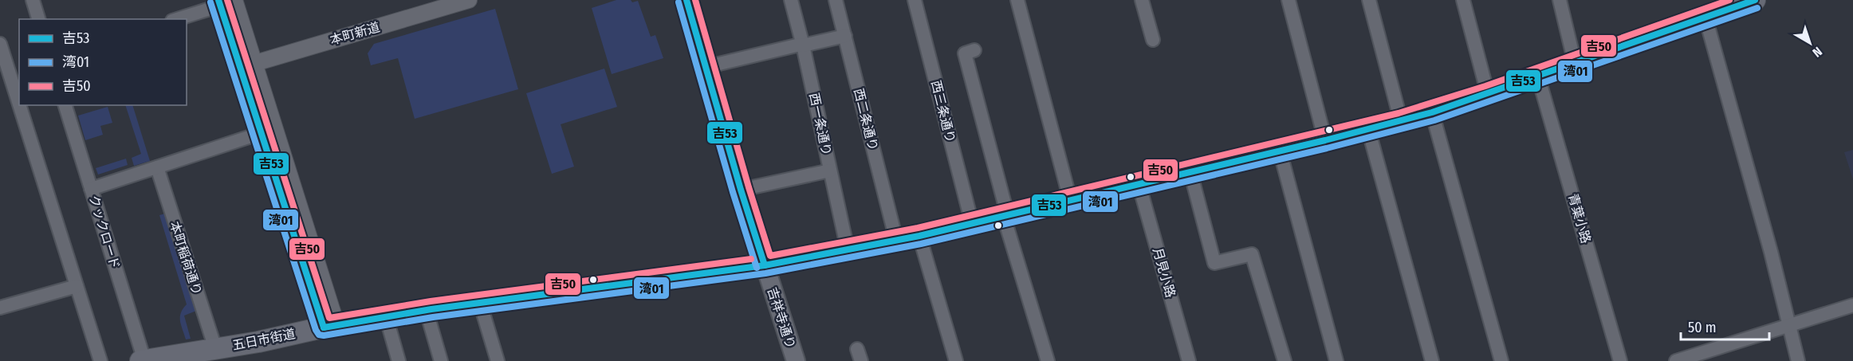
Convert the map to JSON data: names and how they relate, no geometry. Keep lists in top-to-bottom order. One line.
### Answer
{"streets":{"main road":["吉祥寺通り","五日市街道"],"street":["本町新道","西三条通り","西二条通り","西一条通り","青葉小路","クックロード","本町稲荷通り","月見小路"]},"crossings":[["西三条通り","五日市街道"],["西二条通り","五日市街道"],["西一条通り","五日市街道"],["青葉小路","五日市街道"],["クックロード","五日市街道"],["本町稲荷通り","五日市街道"],["月見小路","五日市街道"],["吉祥寺通り","五日市街道"]],"lines":["transit line 吉53","transit line 吉50","transit line 湾01"],"legend":["吉53","湾01","吉50"],"scale_bar":"50 m","north":"bottom right"}
